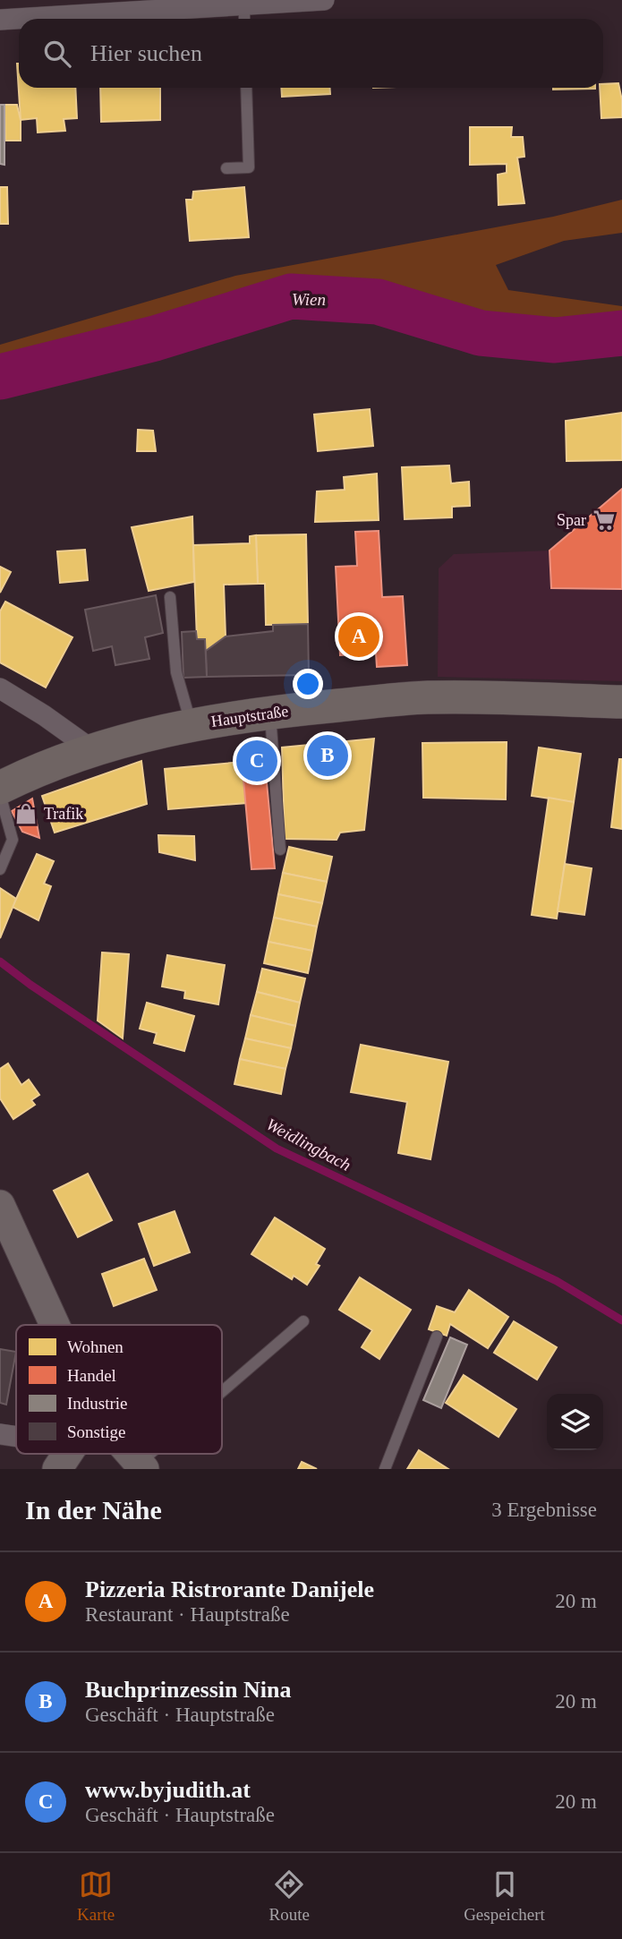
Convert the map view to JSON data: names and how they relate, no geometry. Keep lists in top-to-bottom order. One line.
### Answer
{"streets":{"main road":["Hauptstraße"]},"water":["Wien","Weidlingbach"],"places":{"supermarket":["Spar"],"shop":["Trafik"]},"legend":["Wohnen","Handel","Industrie","Sonstige"],"page":{"search":"Hier suchen","pins":["A","B","C"],"heading":["In der Nähe","3 Ergebnisse"],"list":[{"mark":"A","name":"Pizzeria Ristrorante Danijele","note":"Restaurant · Hauptstraße","value":"20 m"},{"mark":"B","name":"Buchprinzessin Nina","note":"Geschäft · Hauptstraße","value":"20 m"},{"mark":"C","name":"www.byjudith.at","note":"Geschäft · Hauptstraße","value":"20 m"}],"nav":["Karte","Route","Gespeichert"]}}
